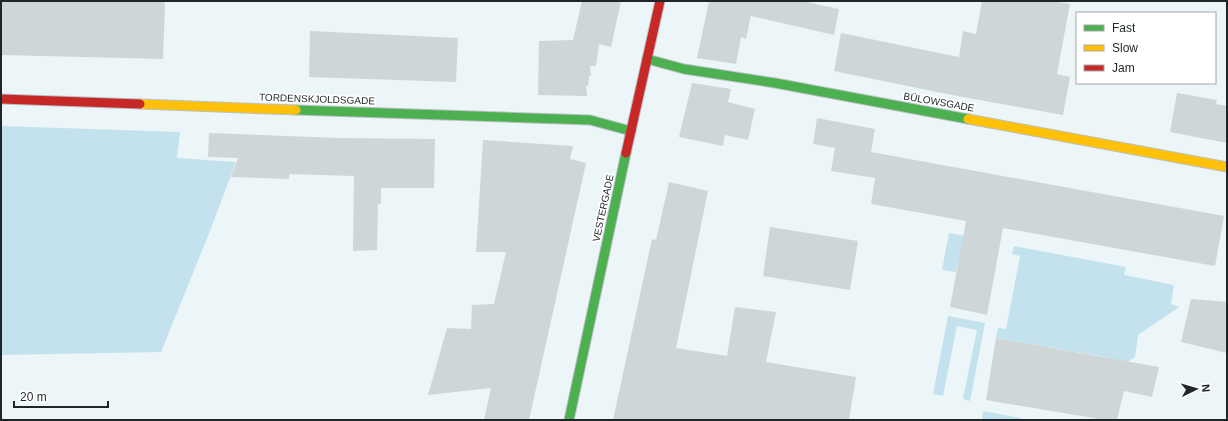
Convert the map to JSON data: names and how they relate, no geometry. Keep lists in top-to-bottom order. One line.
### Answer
{"streets":{"street":["TORDENSKJOLDSGADE","BÜLOWSGADE","VESTERGADE"]},"crossings":[["TORDENSKJOLDSGADE","VESTERGADE"],["BÜLOWSGADE","VESTERGADE"]],"legend":["Fast","Slow","Jam"],"scale_bar":"20 m","north":"right"}
